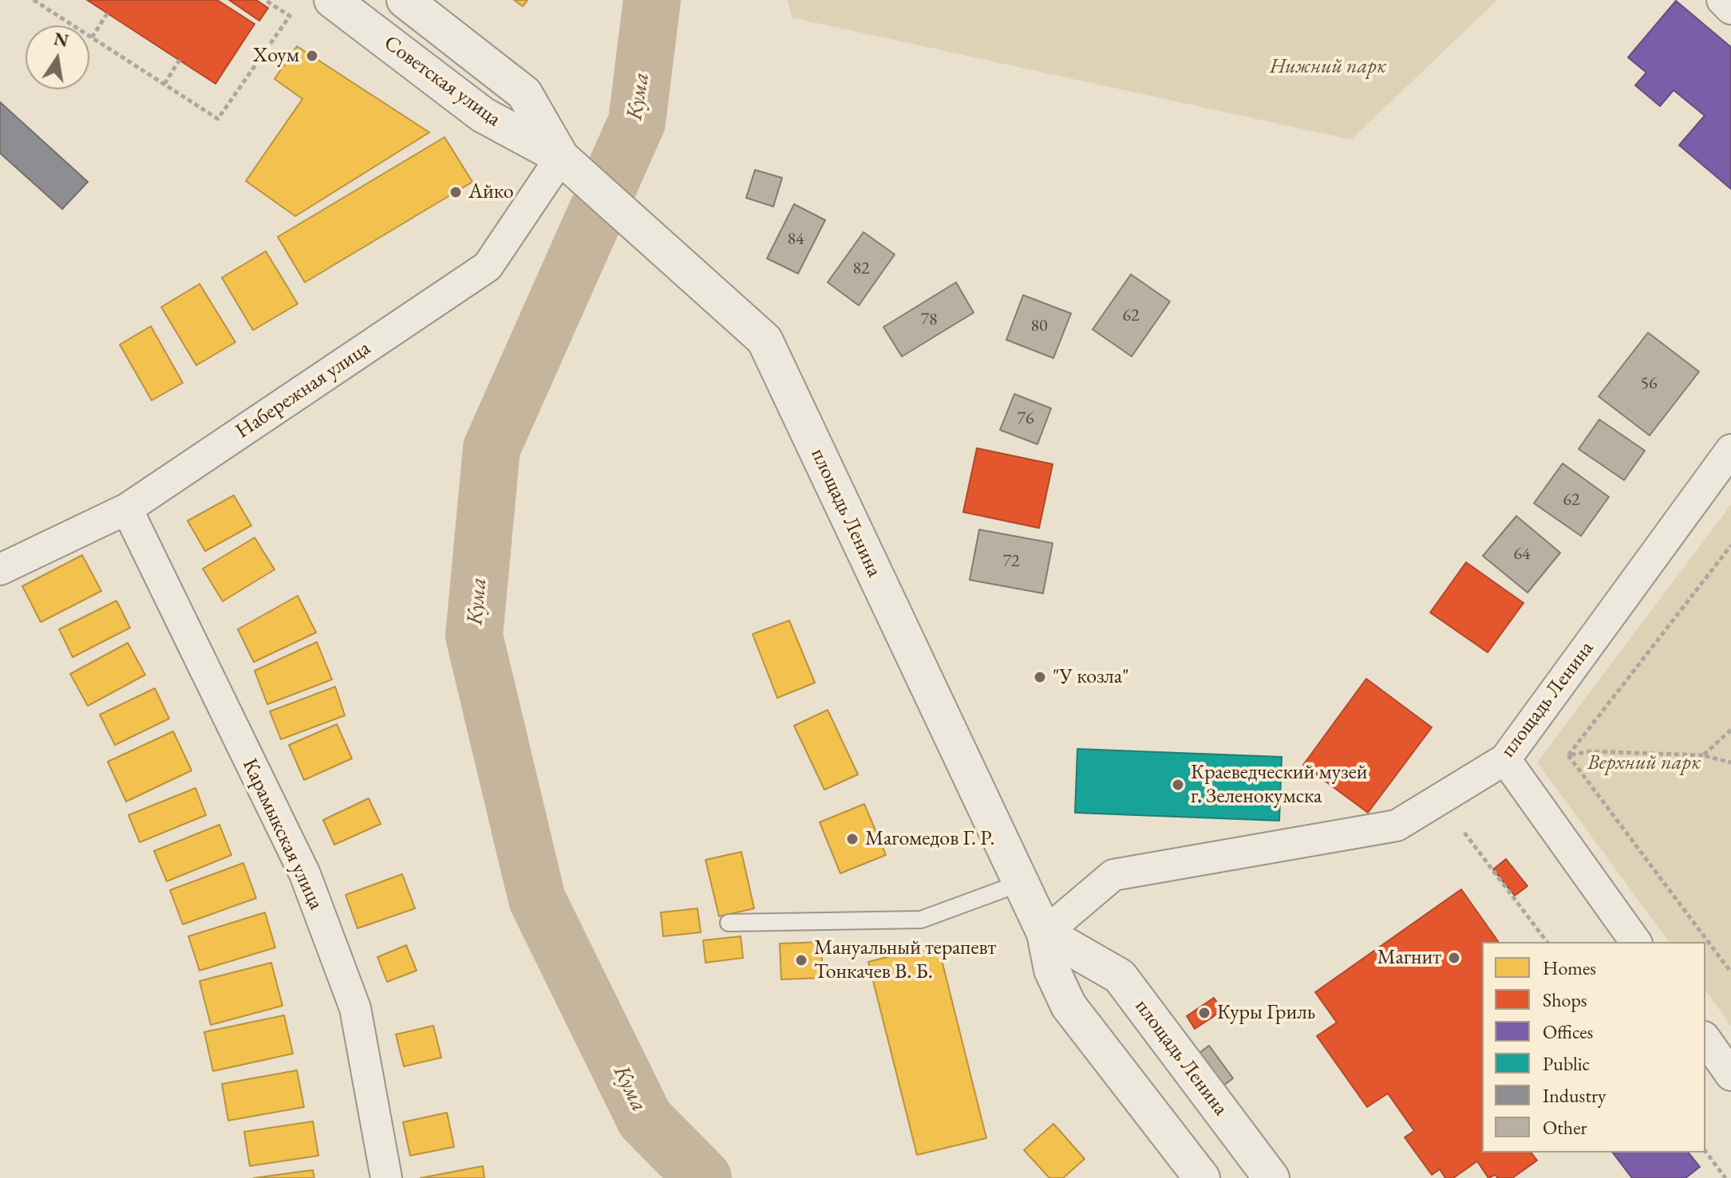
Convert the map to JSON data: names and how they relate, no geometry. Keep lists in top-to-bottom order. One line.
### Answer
{"streets":{"street":["Советская улица","Набережная улица","площадь Ленина","Карамыкская улица"]},"crossings":[["Советская улица","Набережная улица"],["Советская улица","площадь Ленина"],["Набережная улица","площадь Ленина"],["Набережная улица","Карамыкская улица"]],"water":["Кума"],"parks":["Нижний парк","Верхний парк"],"places":["Хоум","Айко","\"У козла\"","Краеведческий музей г. Зеленокумска","Магомедов Г. Р.","Магнит","Мануальный терапевт Тонкачев В. Б.","Куры Гриль"],"house_numbers":["84","82","62","78","80","56","76","62","64","72"],"legend":["Homes","Shops","Offices","Public","Industry","Other"],"north":"top"}
